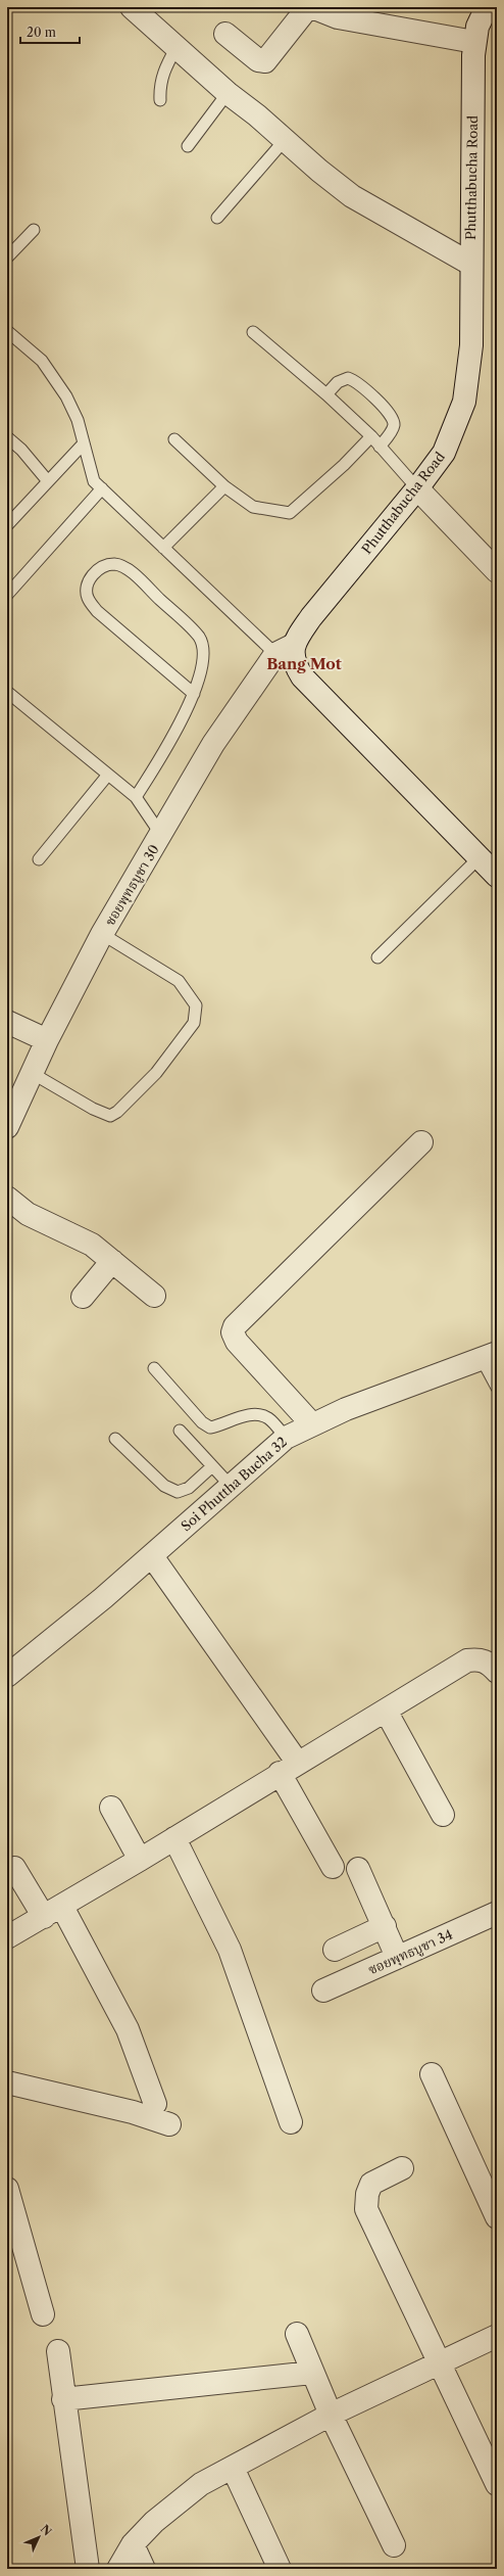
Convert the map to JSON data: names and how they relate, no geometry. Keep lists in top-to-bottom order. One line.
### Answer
{"streets":{"street":["Phutthabucha Road","ซอยพุทธบูชา 30","Soi Phuttha Bucha 32","ซอยพุทธบูชา 34"]},"crossings":[["Phutthabucha Road","ซอยพุทธบูชา 30"]],"districts":["Bang Mot"],"scale_bar":"20 m","north":"top right"}
